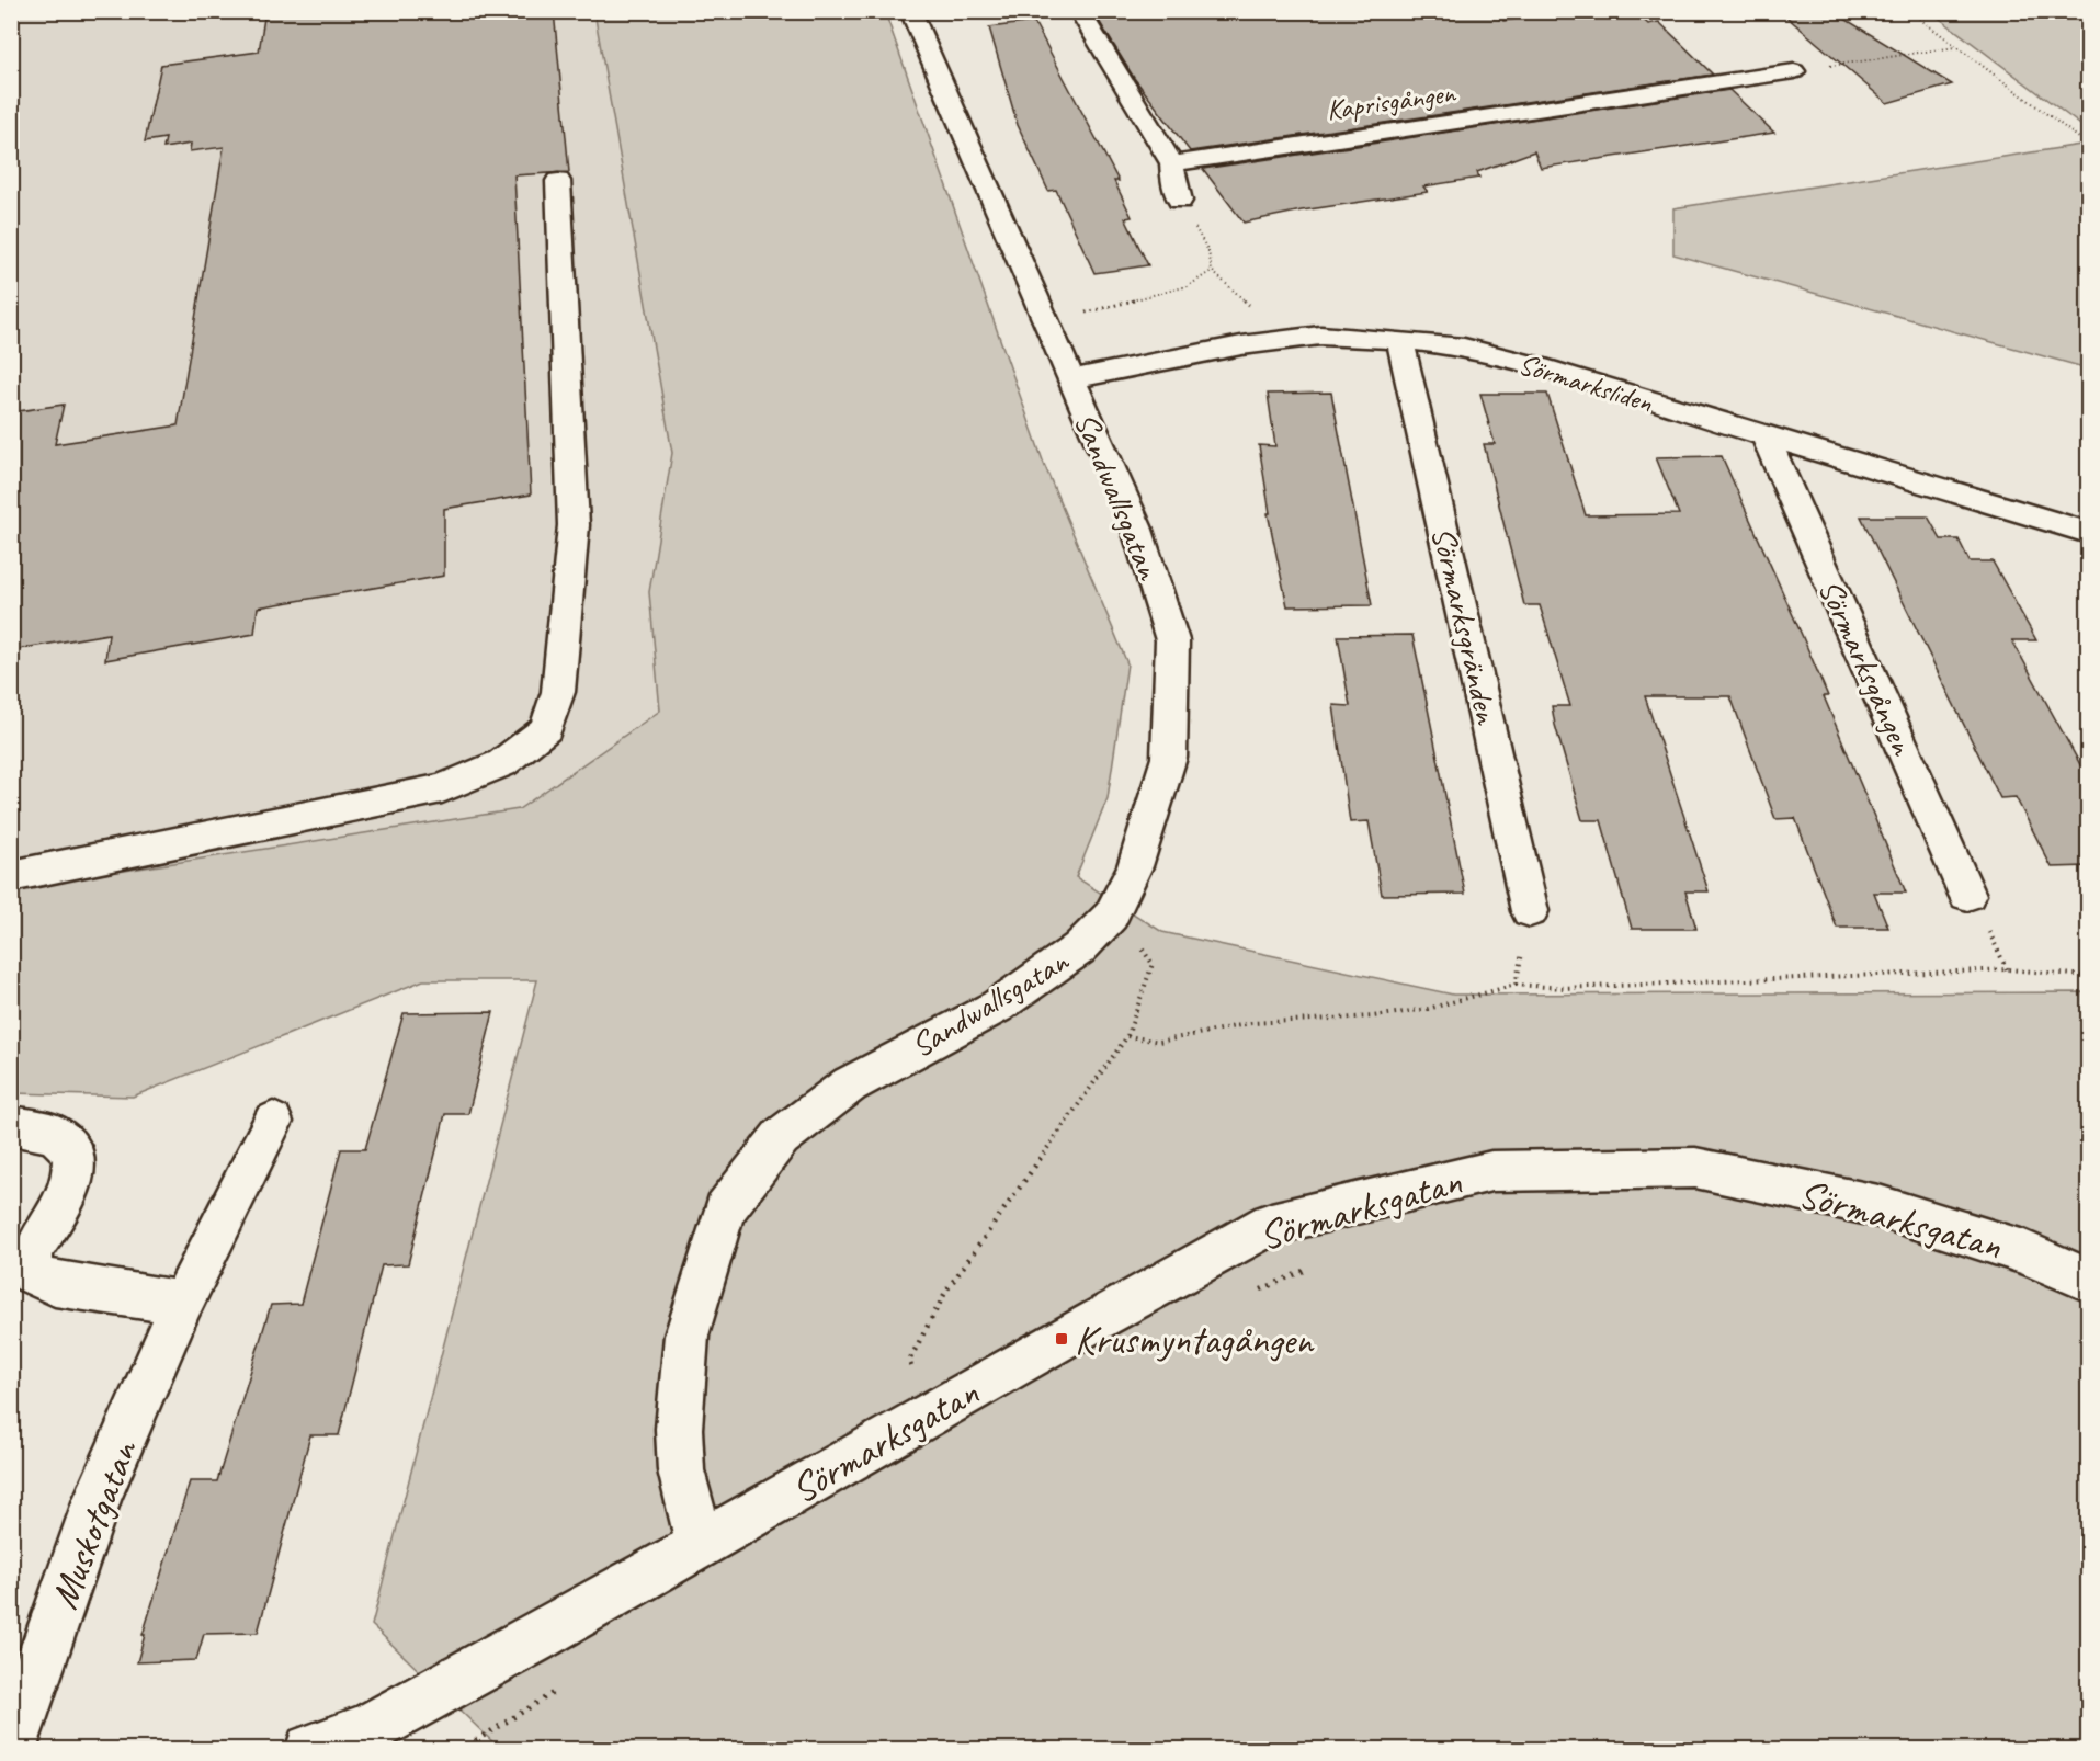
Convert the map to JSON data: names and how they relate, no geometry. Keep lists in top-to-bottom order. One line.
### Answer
{"streets":{"street":["Kaprisgången","Sörmarksliden","Sandwallsgatan","Sörmarksgränden","Sörmarksgången","Sörmarksgatan","Muskotgatan"]},"crossings":[["Sörmarksliden","Sandwallsgatan"],["Sörmarksliden","Sörmarksgränden"],["Sörmarksliden","Sörmarksgången"],["Sandwallsgatan","Sörmarksgatan"]],"places":{"transit":["Krusmyntagången"]}}
